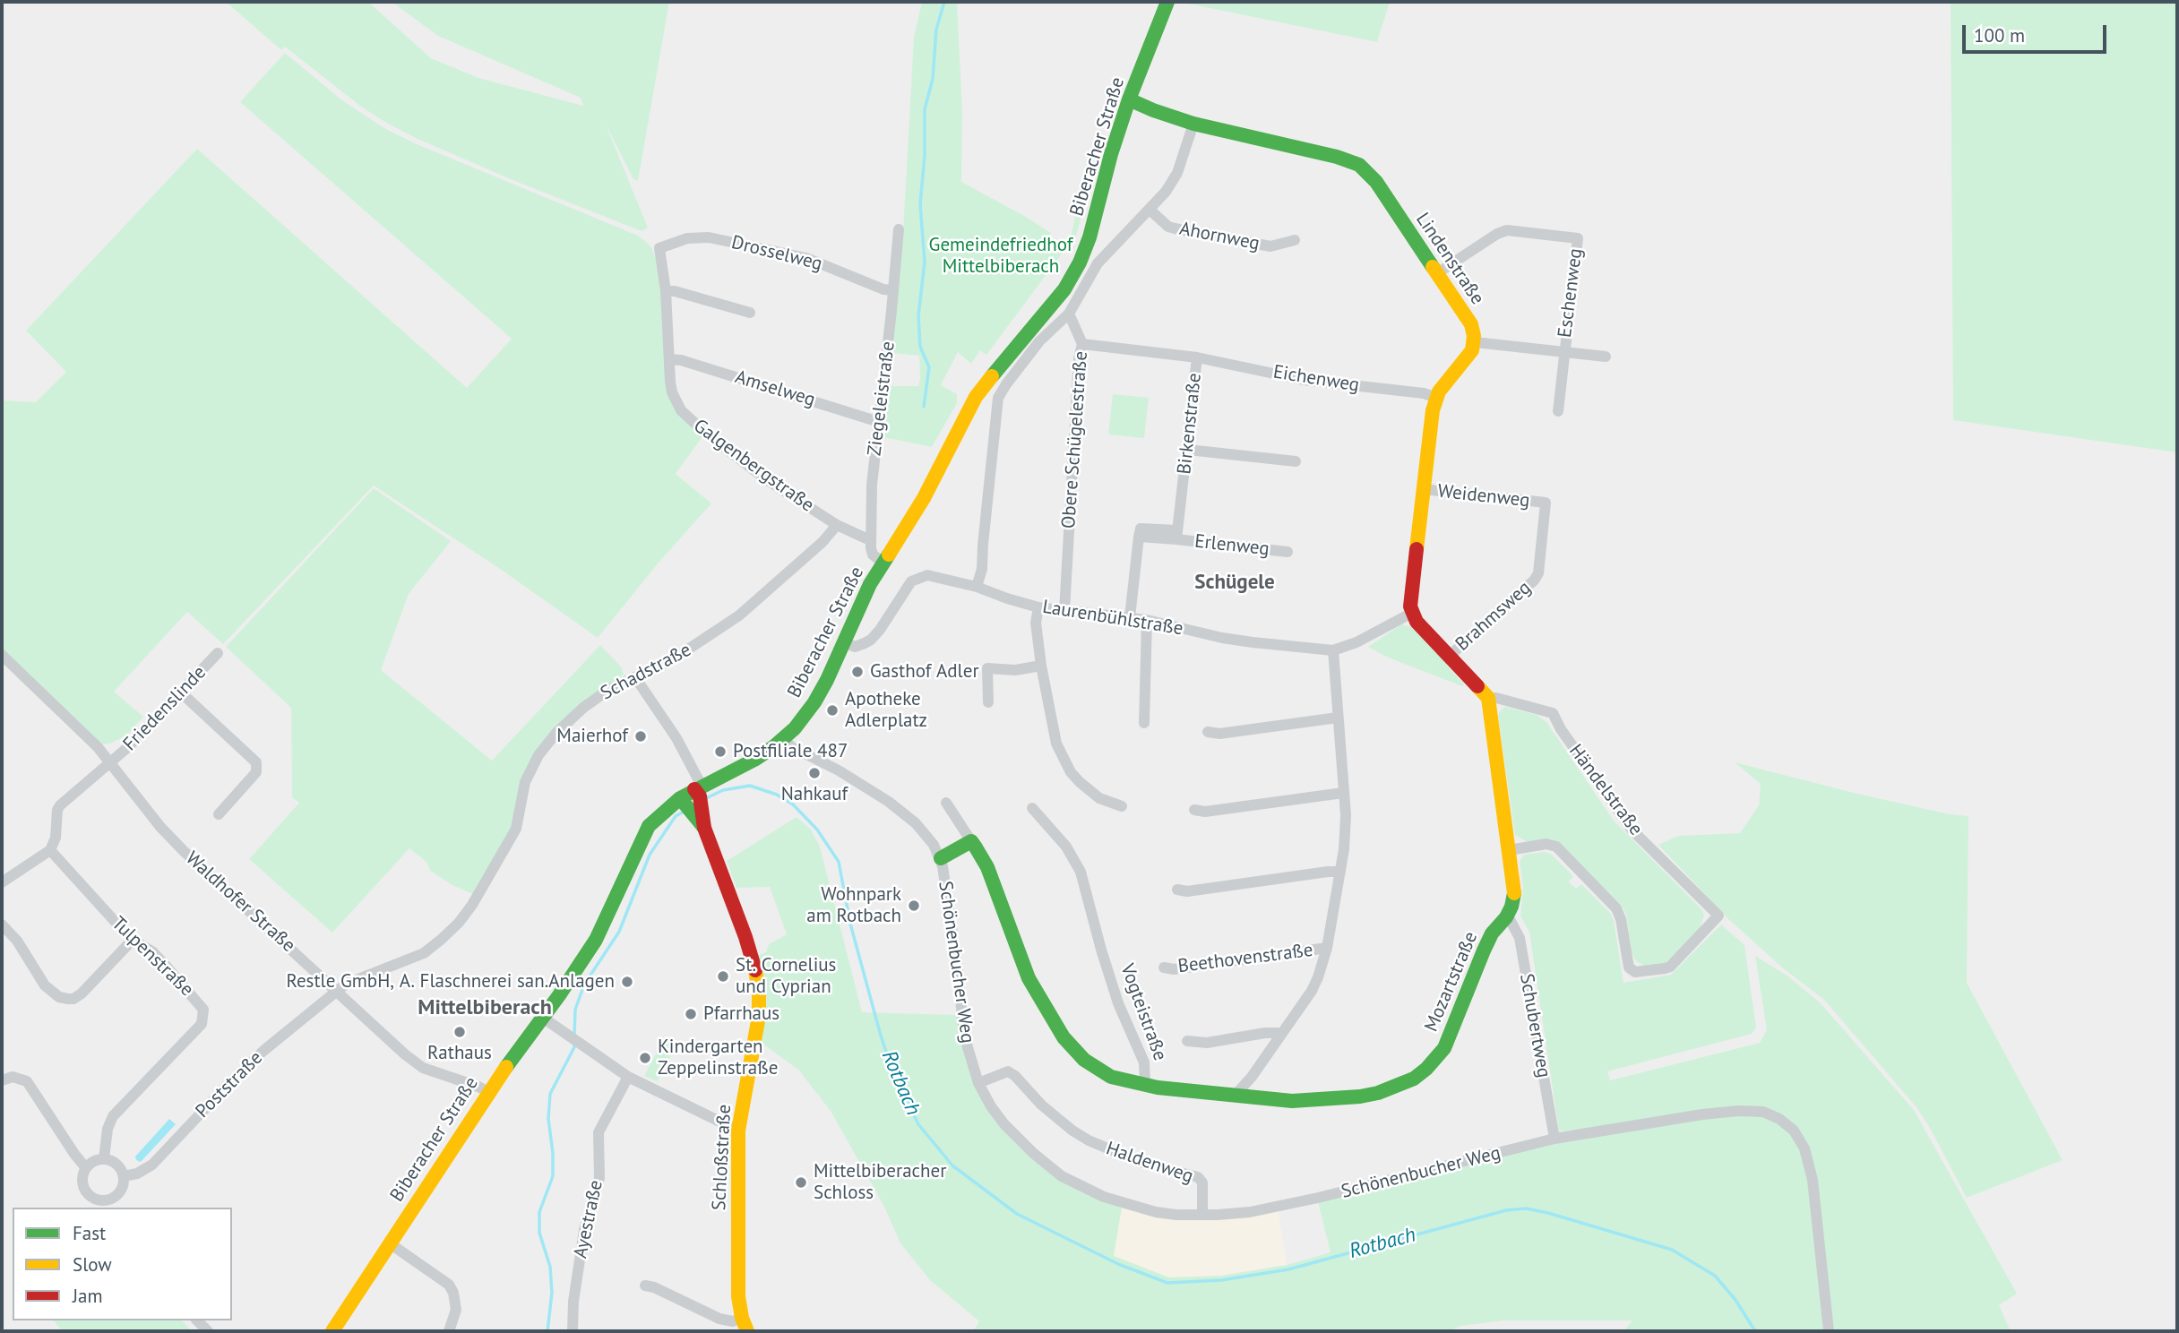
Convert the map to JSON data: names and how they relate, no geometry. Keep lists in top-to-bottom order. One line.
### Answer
{"streets":{"street":["Biberacher Straße","Ahornweg","Drosselweg","Lindenstraße","Eschenweg","Eichenweg","Amselweg","Ziegeleistraße","Birkenstraße","Obere Schügelestraße","Galgenbergstraße","Weidenweg","Erlenweg","Brahmsweg","Laurenbühlstraße","Schadstraße","Friedenslinde","Händelstraße","Waldhofer Straße","Tulpenstraße","Beethovenstraße","Schönenbucher Weg","Mozartstraße","Vogteistraße","Schubertweg","Poststraße","Schloßstraße","Haldenweg","Ayestraße"]},"crossings":[["Biberacher Straße","Lindenstraße"],["Biberacher Straße","Laurenbühlstraße"],["Biberacher Straße","Waldhofer Straße"],["Biberacher Straße","Schönenbucher Weg"],["Biberacher Straße","Schloßstraße"],["Drosselweg","Ziegeleistraße"],["Drosselweg","Galgenbergstraße"],["Lindenstraße","Eschenweg"],["Eichenweg","Birkenstraße"],["Amselweg","Ziegeleistraße"],["Amselweg","Galgenbergstraße"],["Ziegeleistraße","Galgenbergstraße"],["Birkenstraße","Obere Schügelestraße"],["Birkenstraße","Erlenweg"],["Obere Schügelestraße","Laurenbühlstraße"],["Galgenbergstraße","Schadstraße"],["Weidenweg","Brahmsweg"],["Laurenbühlstraße","Beethovenstraße"],["Schadstraße","Waldhofer Straße"],["Schadstraße","Poststraße"],["Friedenslinde","Waldhofer Straße"],["Friedenslinde","Tulpenstraße"],["Händelstraße","Mozartstraße"],["Waldhofer Straße","Poststraße"],["Tulpenstraße","Poststraße"],["Beethovenstraße","Mozartstraße"],["Schönenbucher Weg","Schubertweg"],["Schönenbucher Weg","Haldenweg"],["Mozartstraße","Vogteistraße"],["Mozartstraße","Schubertweg"]],"districts":["Schügele","Mittelbiberach"],"water":["Rotbach"],"parks":["Gemeindefriedhof Mittelbiberach"],"places":["Gasthof Adler","Apotheke Adlerplatz","Maierhof","Postfiliale 487","Nahkauf","Wohnpark am Rotbach","St. Cornelius und Cyprian","Restle GmbH, A. Flaschnerei san.Anlagen","Pfarrhaus","Rathaus","Kindergarten Zeppelinstraße","Mittelbiberacher Schloss"],"legend":["Fast","Slow","Jam"],"scale_bar":"100 m"}
